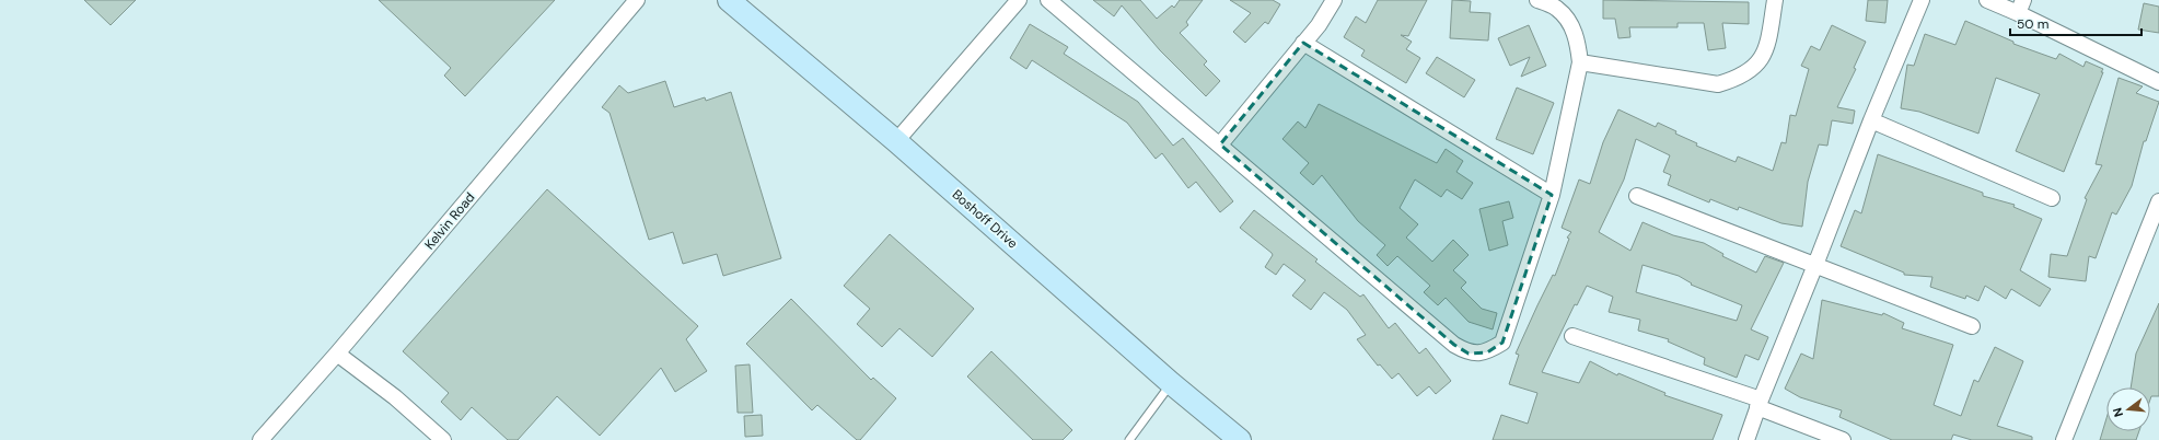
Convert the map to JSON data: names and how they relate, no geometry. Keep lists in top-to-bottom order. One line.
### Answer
{"streets":{"main road":["Boshoff Drive"],"street":["Kelvin Road"]},"scale_bar":"50 m","north":"left"}
